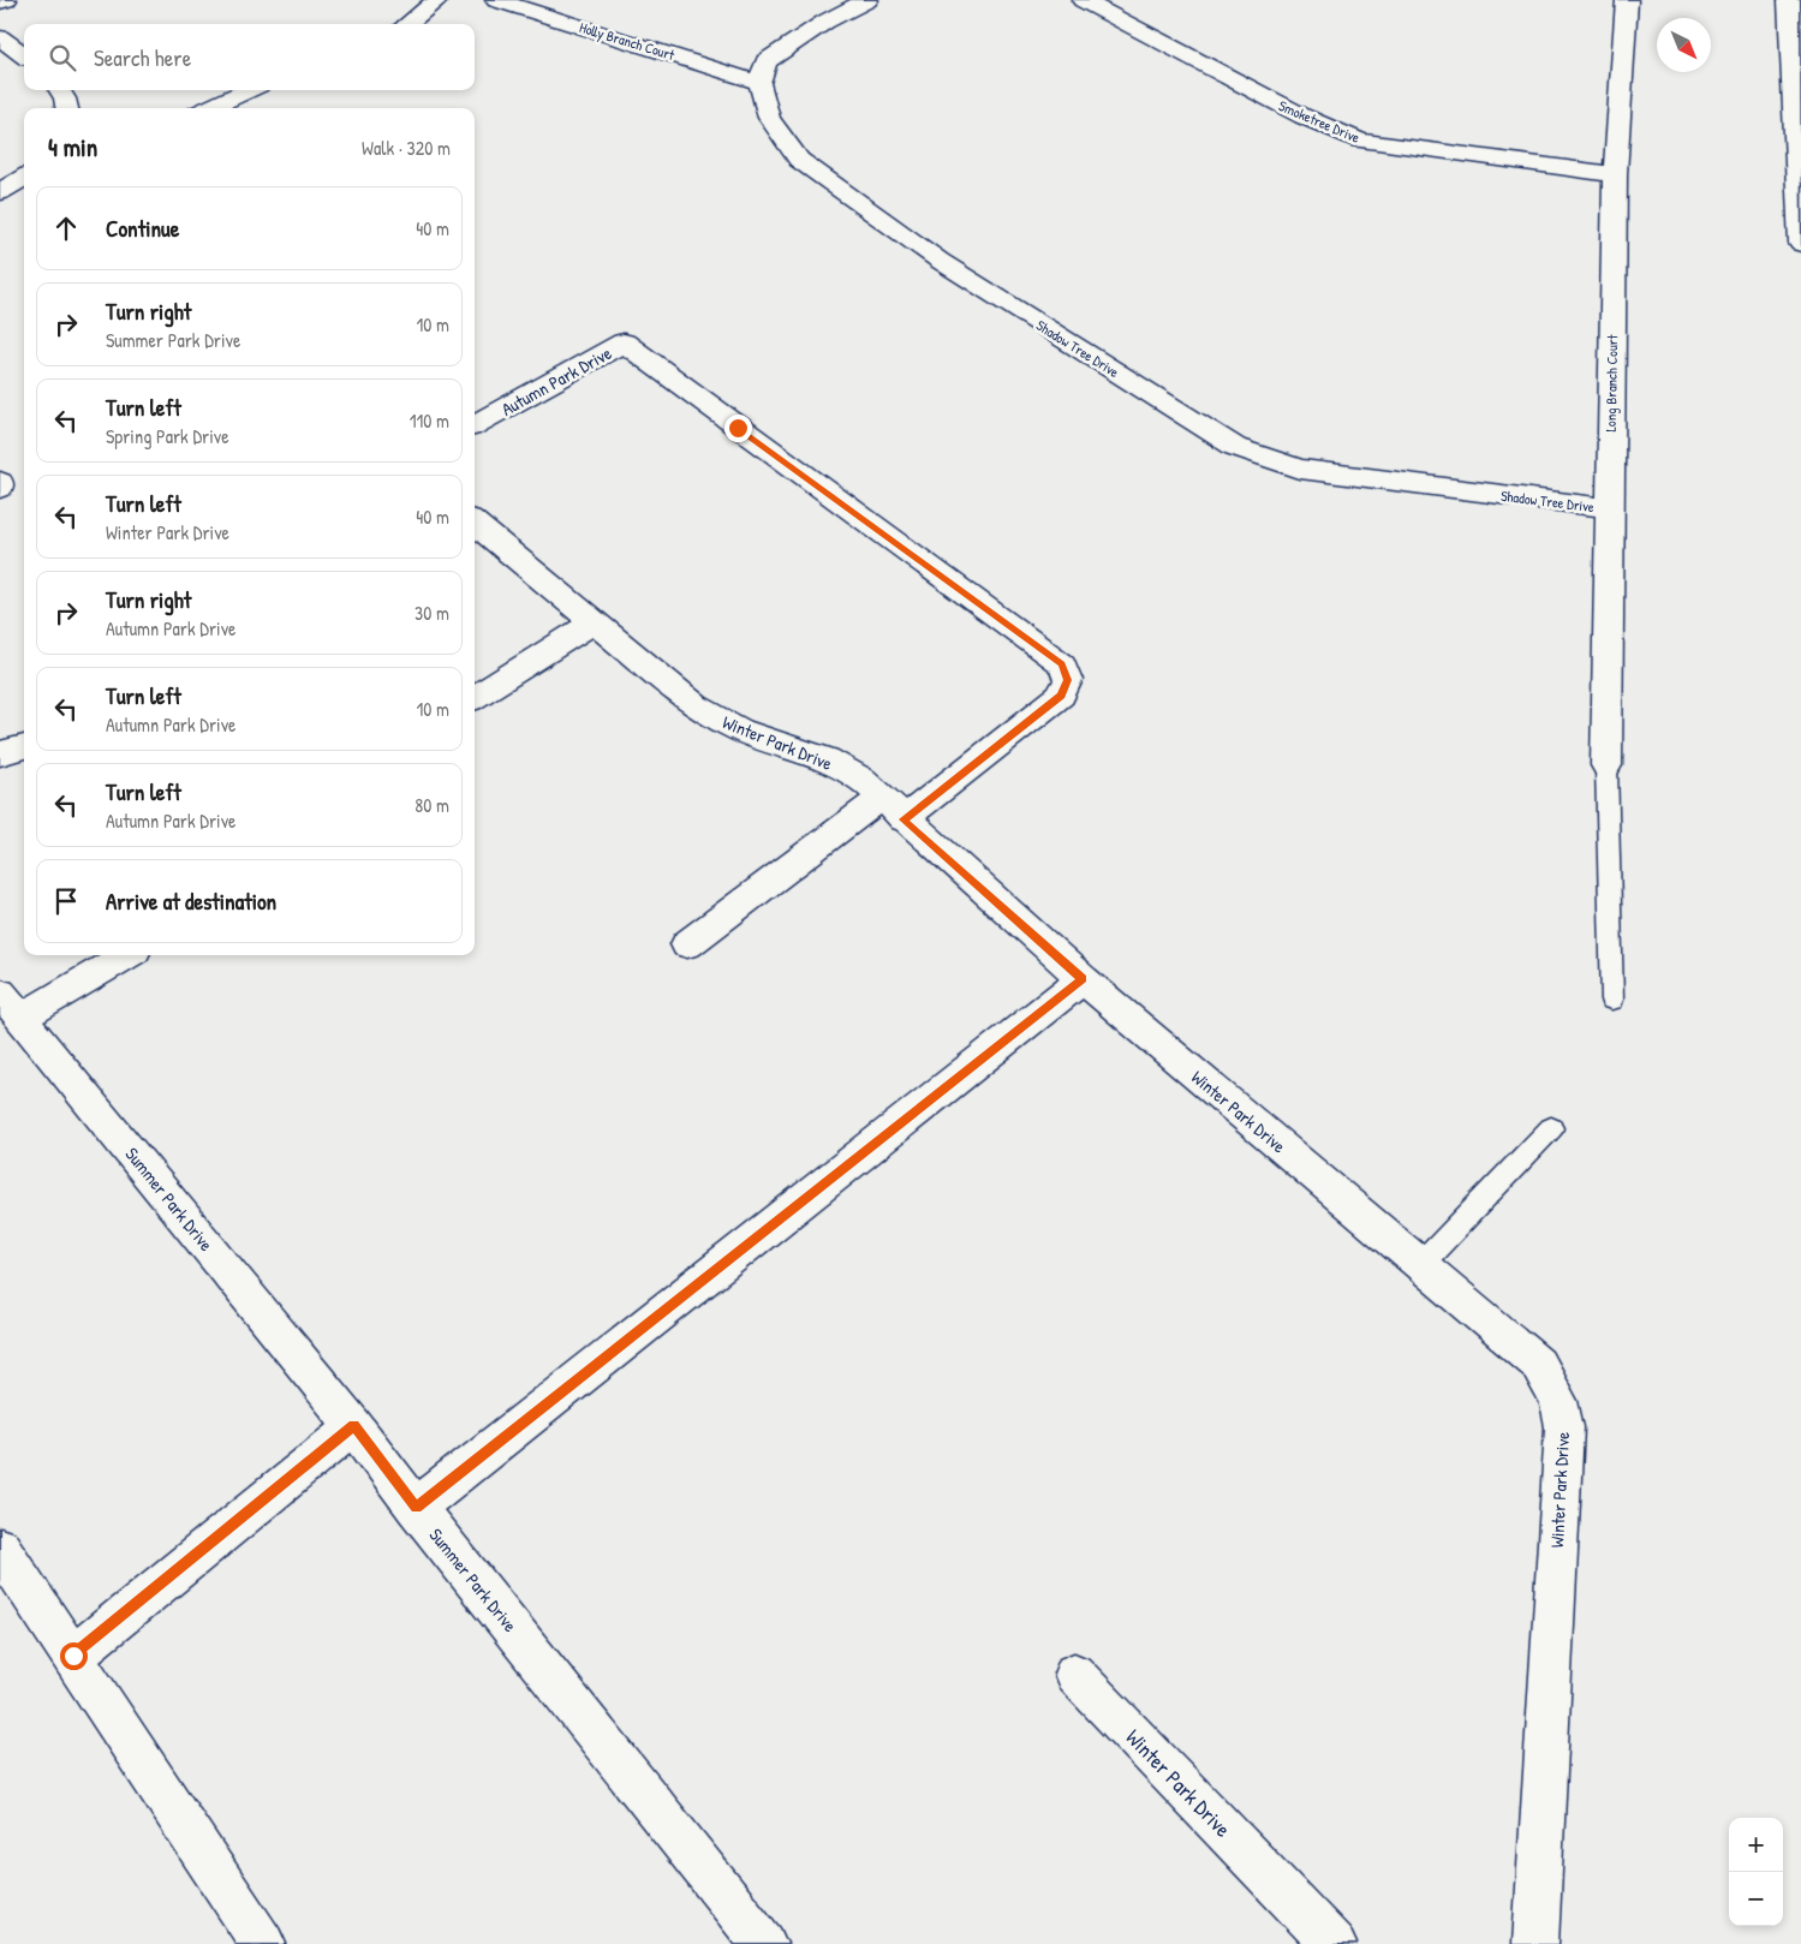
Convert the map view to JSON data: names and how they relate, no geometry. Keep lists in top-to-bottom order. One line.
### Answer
{"streets":{"main road":["Holly Branch Court","Smoketree Drive","Shadow Tree Drive","Autumn Park Drive","Long Branch Court","Winter Park Drive","Summer Park Drive"]},"crossings":[["Holly Branch Court","Shadow Tree Drive"],["Smoketree Drive","Long Branch Court"],["Shadow Tree Drive","Long Branch Court"],["Autumn Park Drive","Winter Park Drive"]],"north":"bottom right","page":{"search":"Search here","heading":["4 min","Walk · 320 m"],"list":[["Continue","40 m"],["Turn right","Summer Park Drive","10 m"],["Turn left","Spring Park Drive","110 m"],["Turn left","Winter Park Drive","40 m"],["Turn right","Autumn Park Drive","30 m"],["Turn left","Autumn Park Drive","10 m"],["Turn left","Autumn Park Drive","80 m"],"Arrive at destination"],"map_buttons":["+","−"]}}
